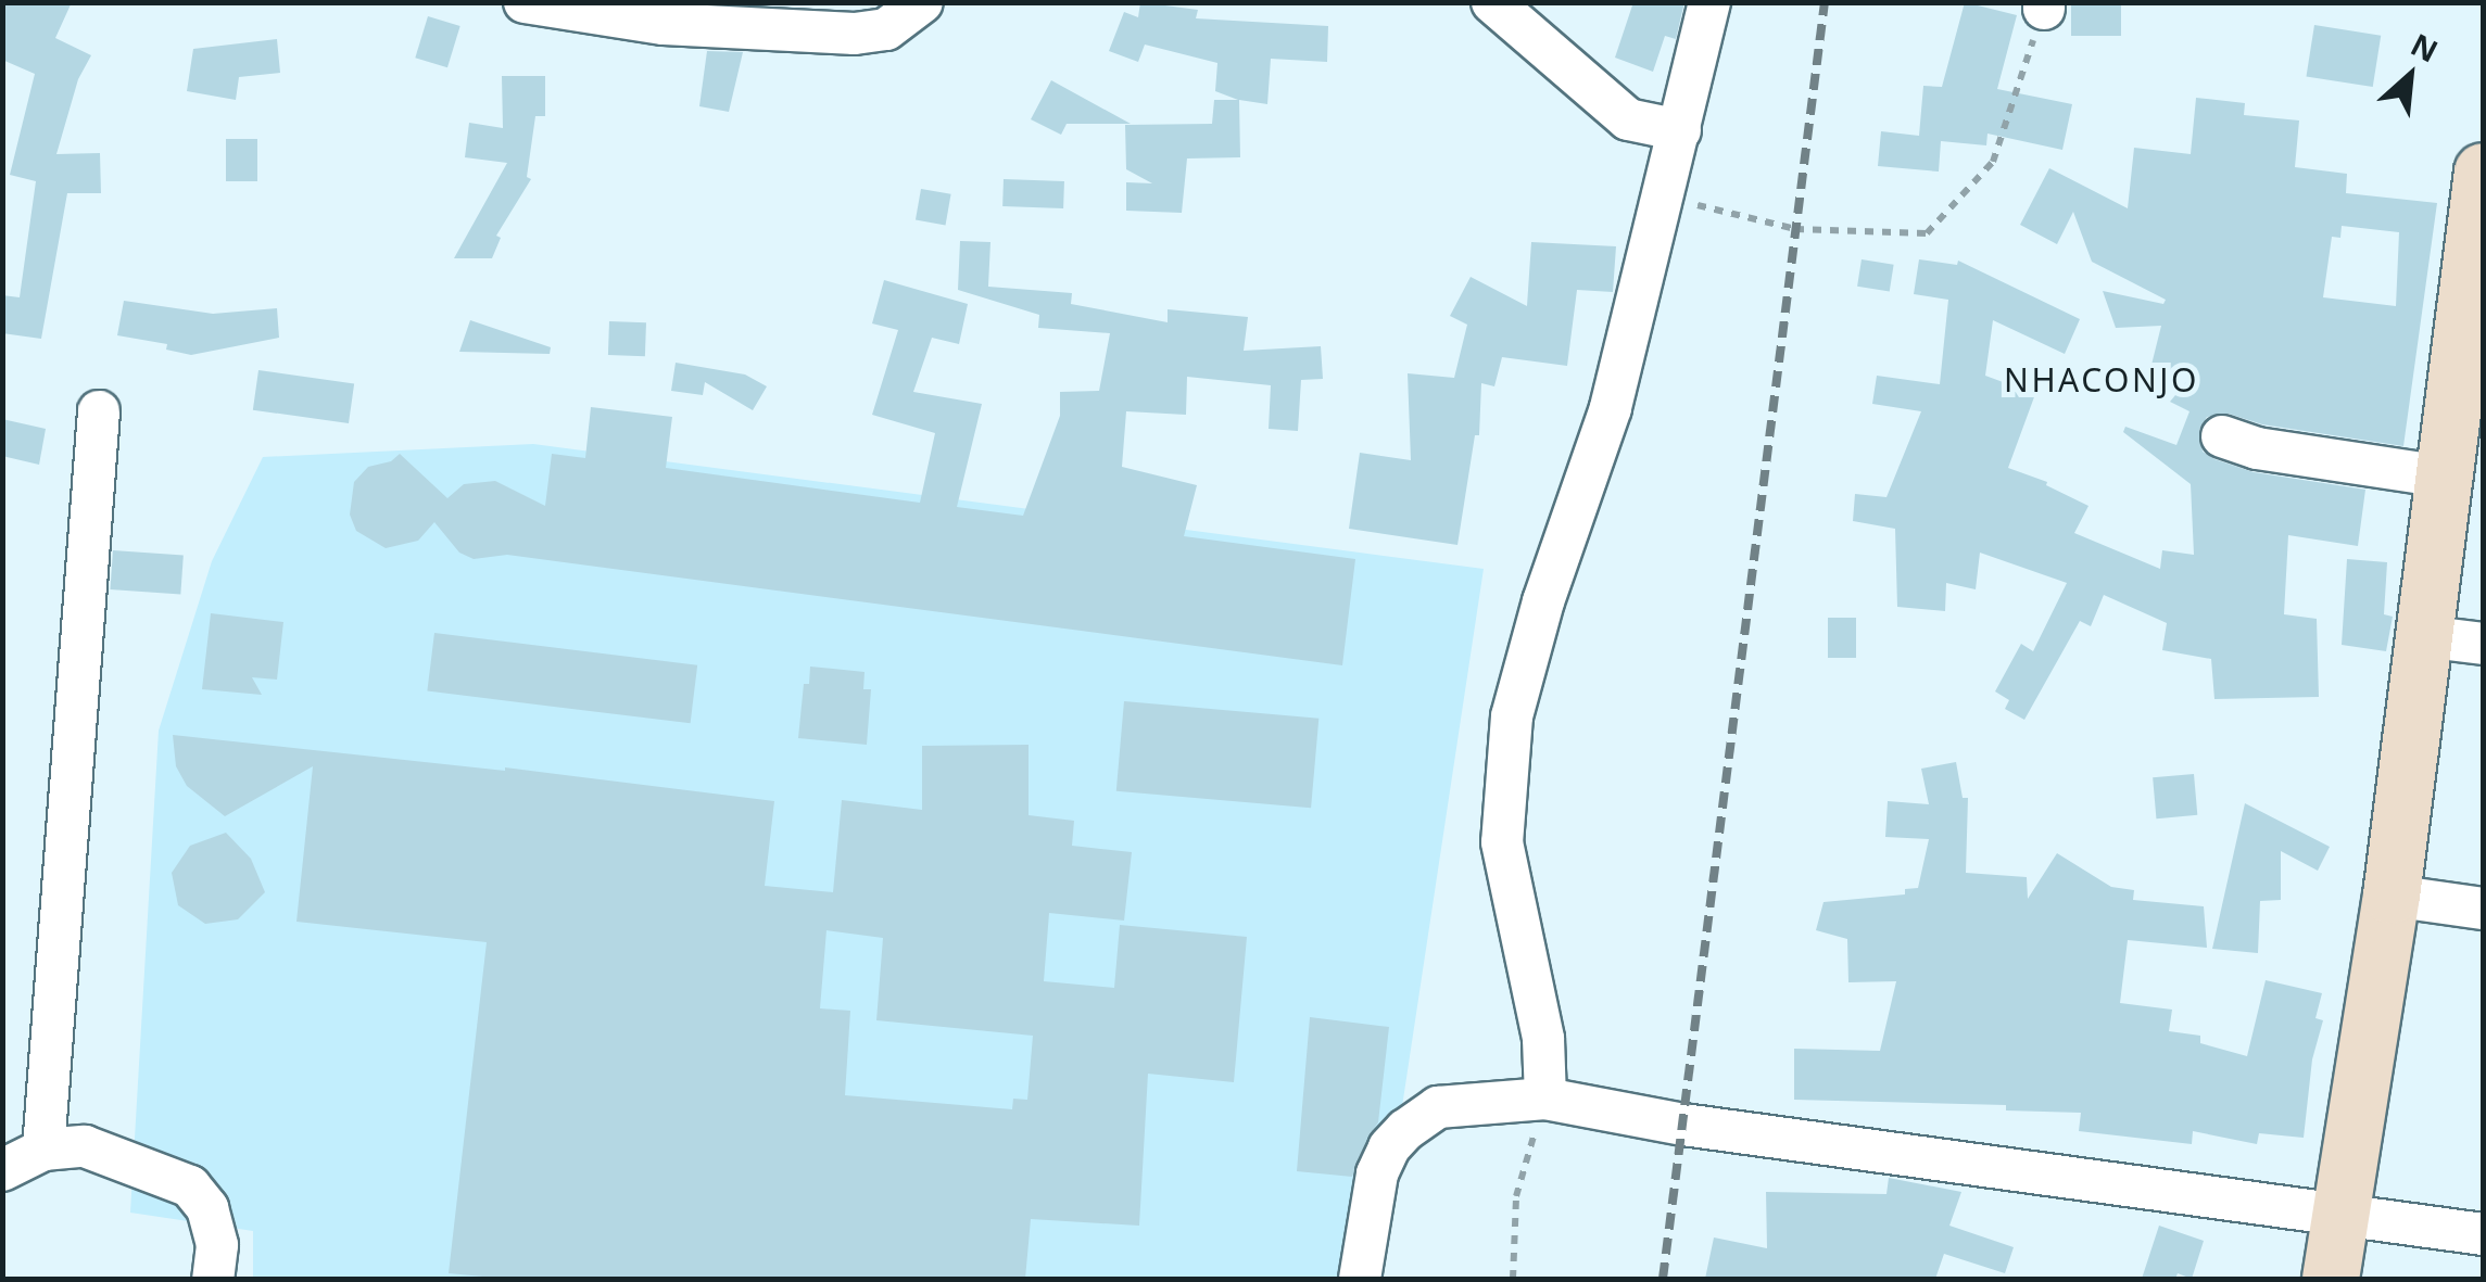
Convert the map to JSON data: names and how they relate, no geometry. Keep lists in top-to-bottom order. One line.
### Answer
{"districts":["NHACONJO"],"north":"top right"}
